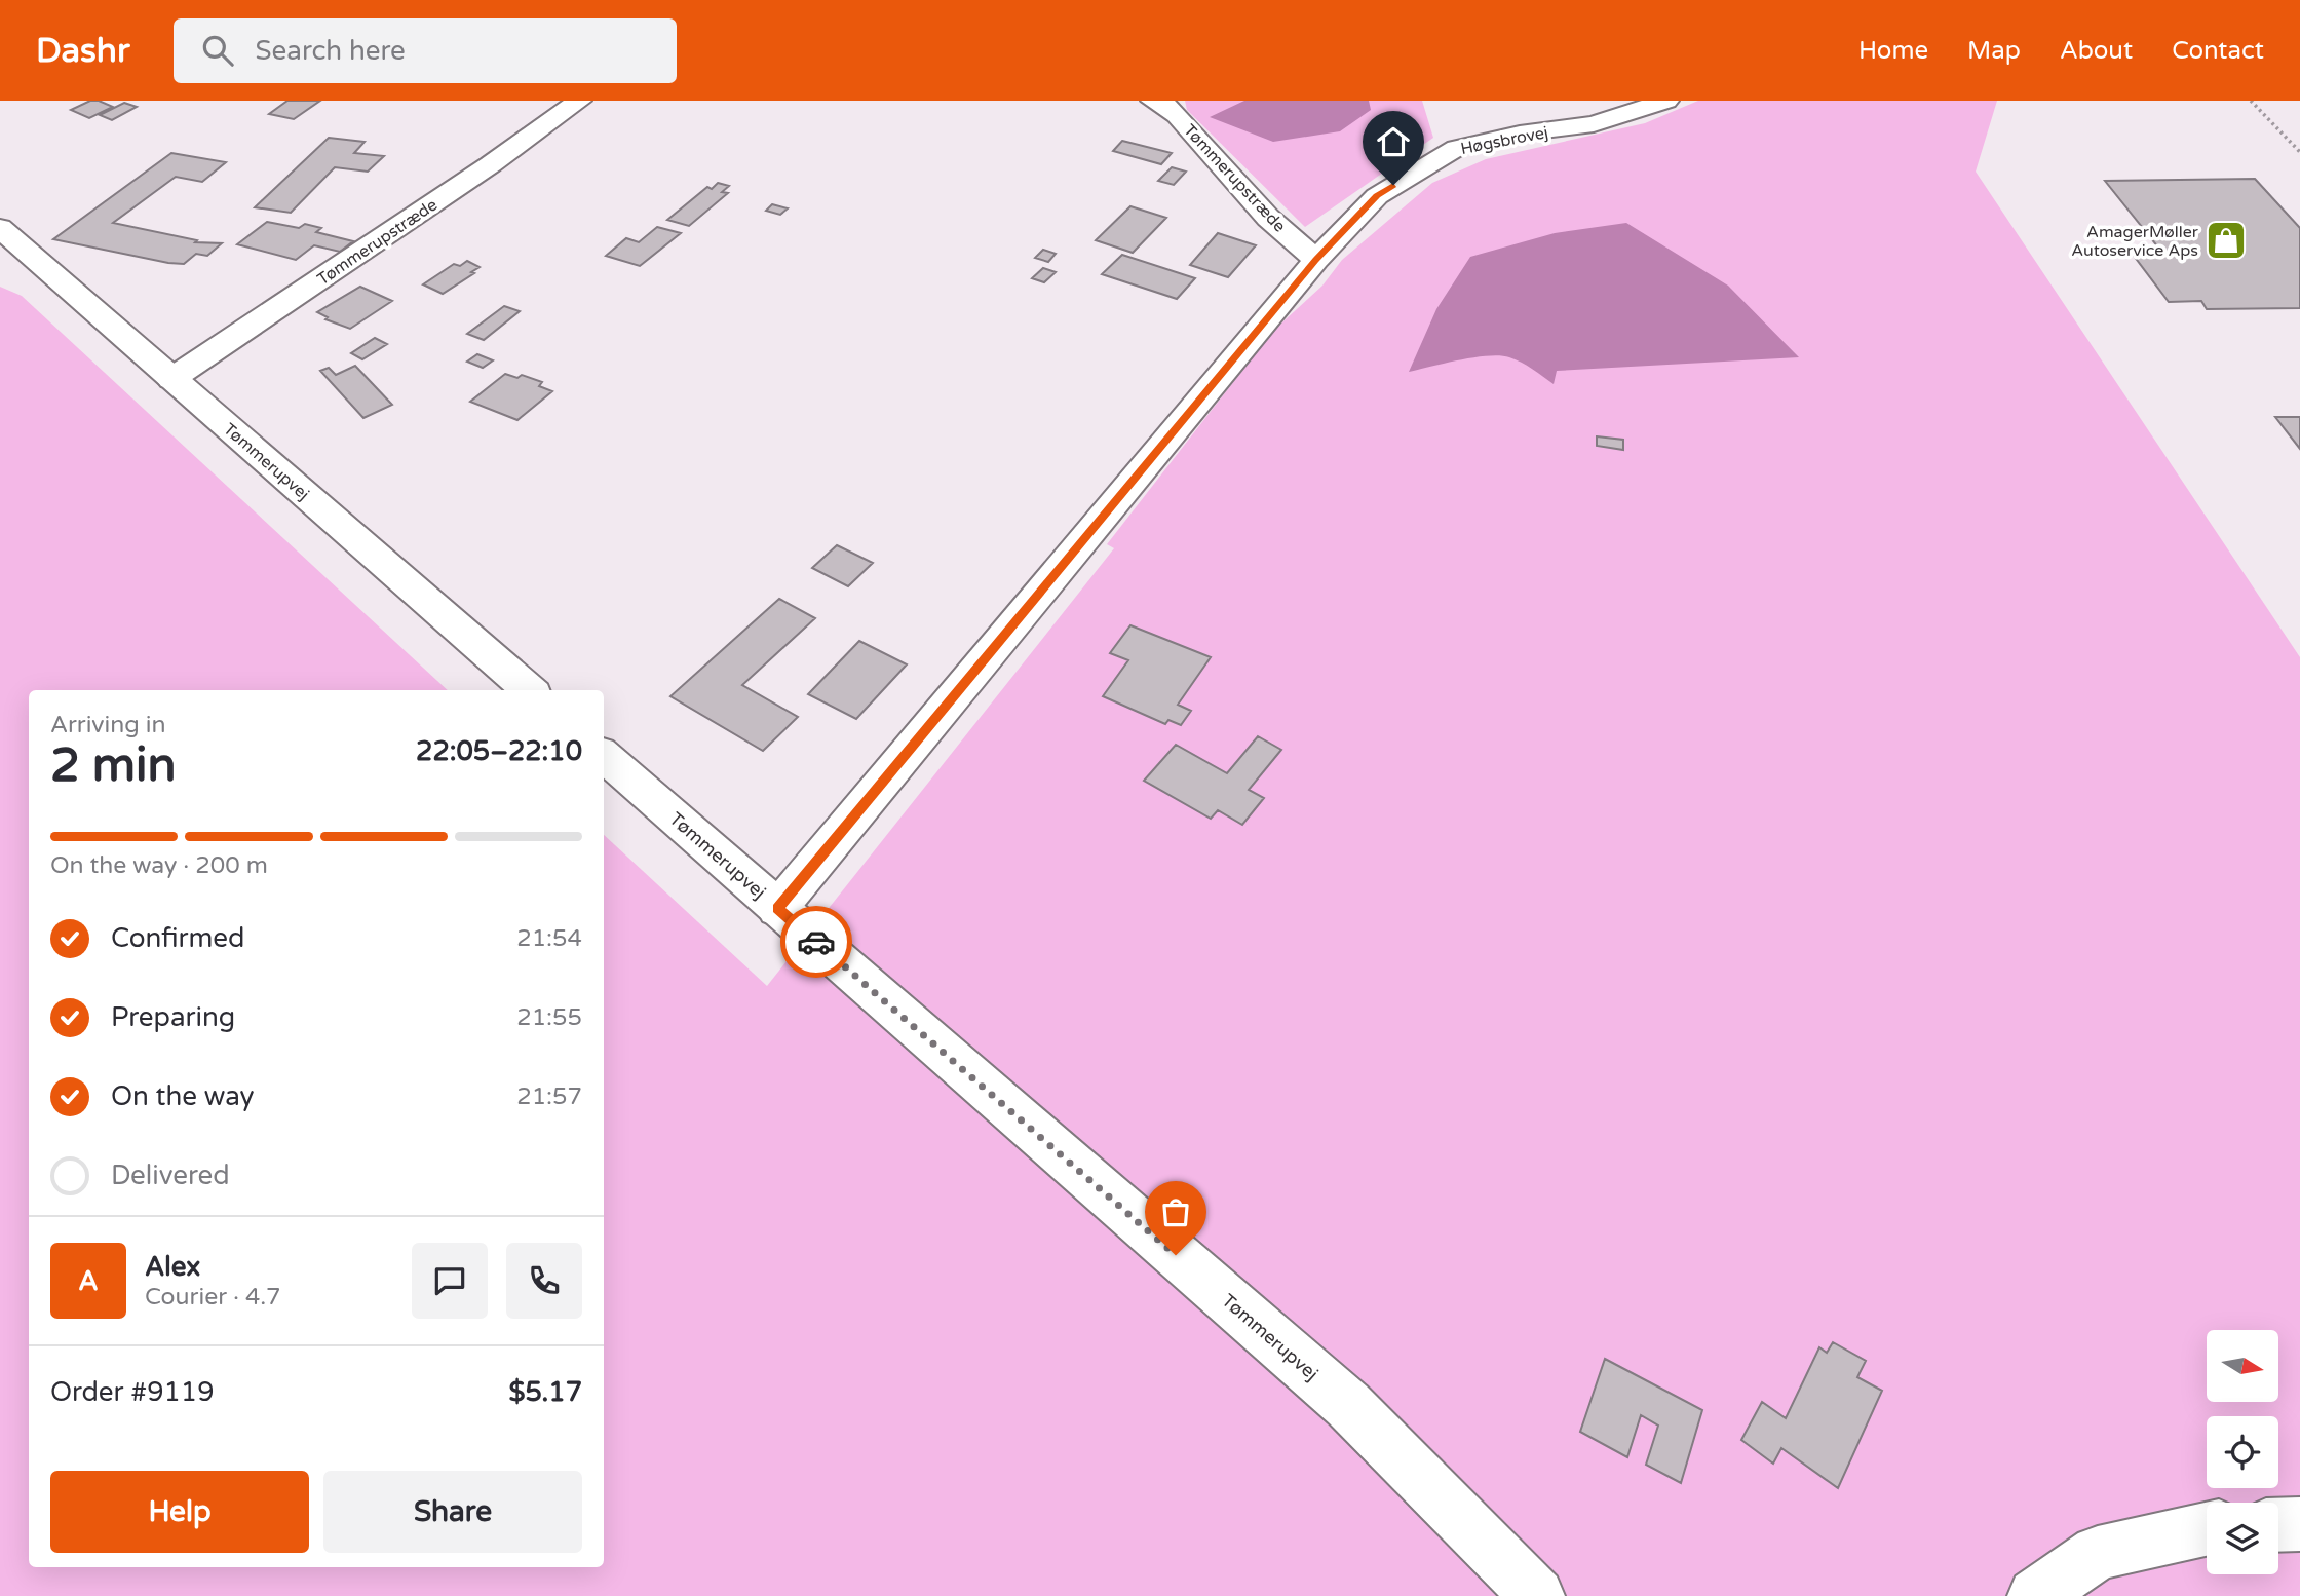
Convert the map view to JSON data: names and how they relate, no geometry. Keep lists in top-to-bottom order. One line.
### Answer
{"streets":{"street":["Høgsbrovej","Tømmerupstræde","Tømmerupvej"]},"crossings":[["Høgsbrovej","Tømmerupstræde"],["Høgsbrovej","Tømmerupvej"],["Tømmerupstræde","Tømmerupvej"]],"places":{"shop":["AmagerMøller Autoservice Aps"]},"north":"right","page":{"header":"Dashr","search":"Search here","nav":["Home","Map","About","Contact"],"heading":["2 min","Arriving in","22:05–22:10"],"panel":["Alex","Courier · 4.7","Order #9119","$5.17"],"bar":"On the way · 200 m","list":[["Confirmed","21:54"],["Preparing","21:55"],["On the way","21:57"],"Delivered"],"round":"A","buttons":["Help","Share"]}}
